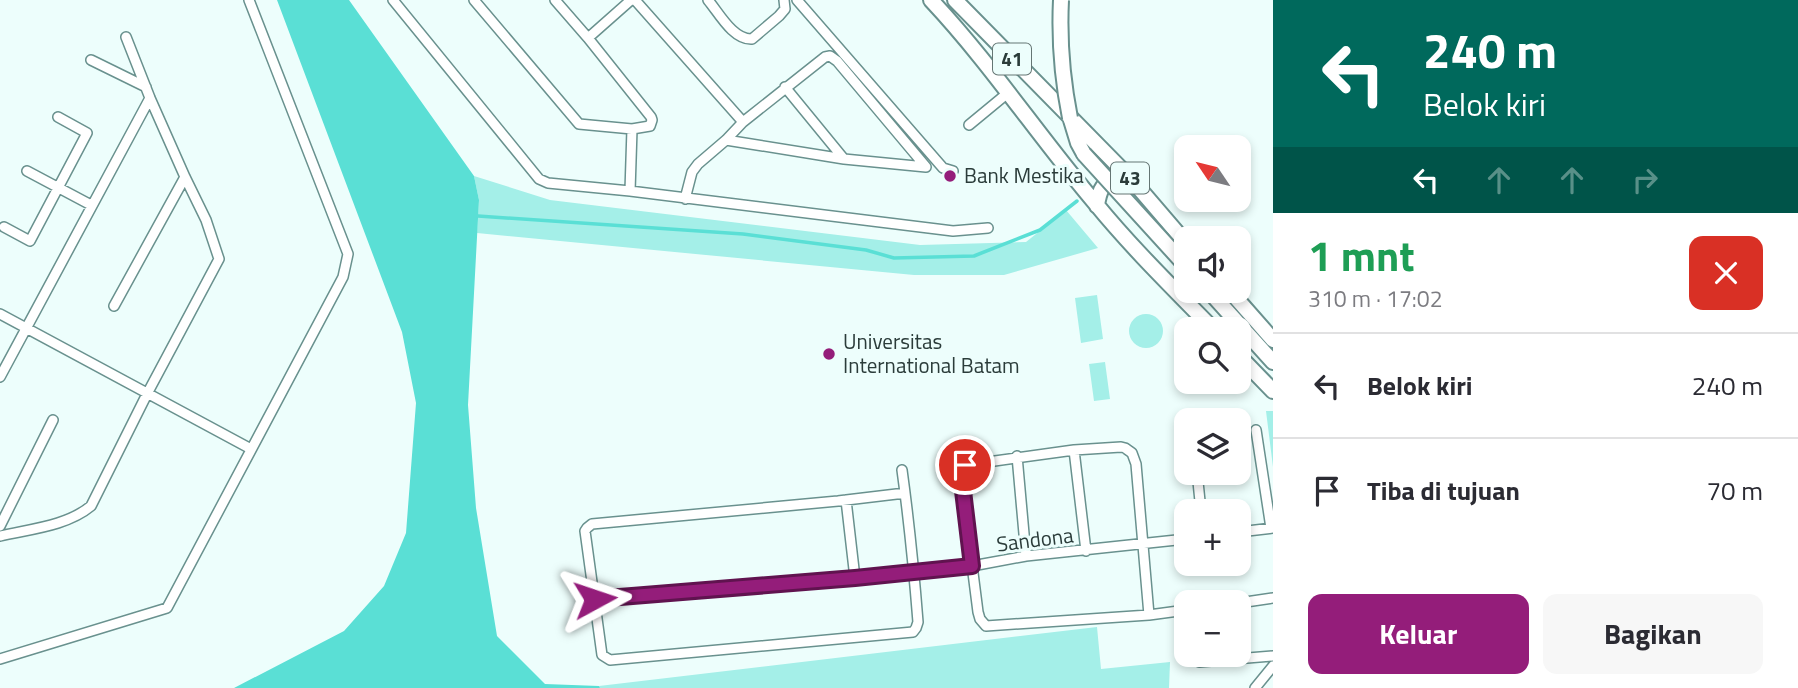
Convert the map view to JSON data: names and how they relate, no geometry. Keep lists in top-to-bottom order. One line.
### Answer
{"streets":{"highway":["41","43"],"street":["Sandona"]},"crossings":[["41","43"]],"places":["Bank Mestika","Universitas International Batam"],"north":"top left","page":{"turn":["240 m","Belok kiri"],"map_buttons":["+","−"],"heading":["1 mnt","310 m · 17:02"],"list":[{"name":"Belok kiri","value":"240 m"},{"name":"Tiba di tujuan","value":"70 m"}],"buttons":["Keluar","Bagikan"]}}
